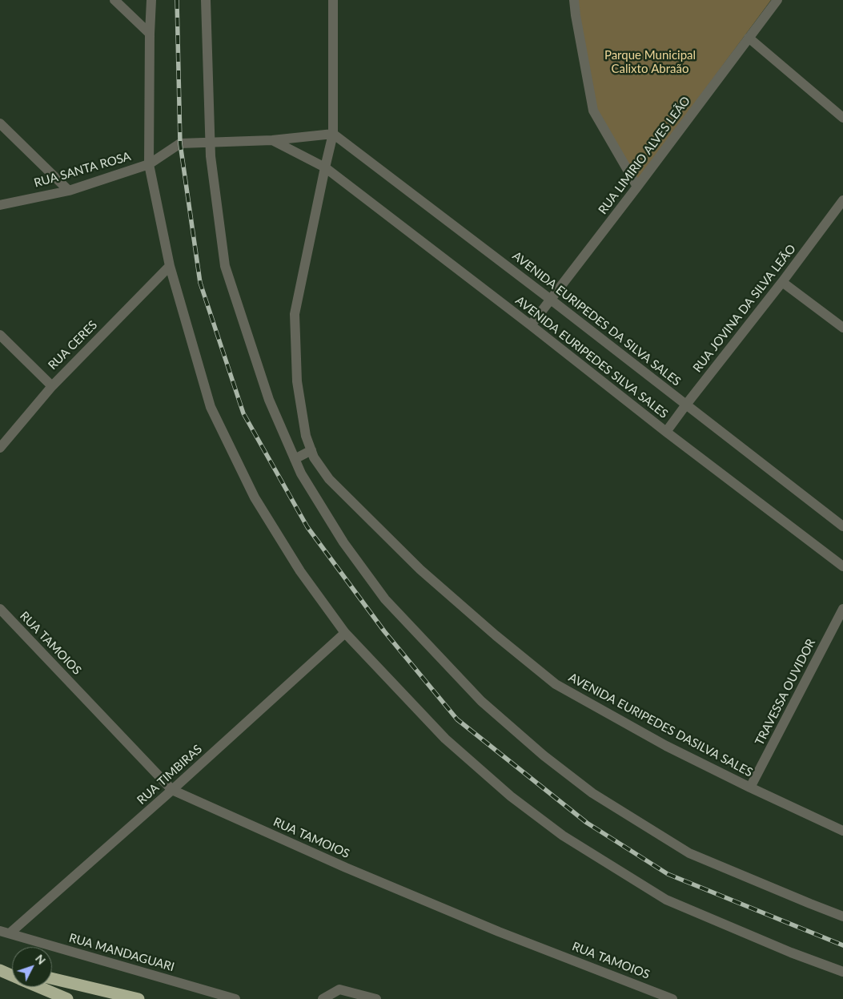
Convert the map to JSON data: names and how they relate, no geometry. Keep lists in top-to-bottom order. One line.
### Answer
{"streets":{"street":["RUA LIMIRIO ALVES LEÃO","RUA SANTA ROSA","RUA JOVINA DA SILVA LEÃO","AVENIDA EURIPEDES DA SILVA SALES","RUA CERES","AVENIDA EURIPEDES SILVA SALES","RUA TAMOIOS","TRAVESSA OUVIDOR","AVENIDA EURIPEDES DASILVA SALES","RUA TIMBIRAS","RUA MANDAGUARI"]},"crossings":[["RUA LIMIRIO ALVES LEÃO","AVENIDA EURIPEDES DA SILVA SALES"],["RUA LIMIRIO ALVES LEÃO","AVENIDA EURIPEDES SILVA SALES"],["RUA SANTA ROSA","AVENIDA EURIPEDES DA SILVA SALES"],["RUA SANTA ROSA","AVENIDA EURIPEDES SILVA SALES"],["RUA SANTA ROSA","AVENIDA EURIPEDES DASILVA SALES"],["RUA JOVINA DA SILVA LEÃO","AVENIDA EURIPEDES DA SILVA SALES"],["RUA JOVINA DA SILVA LEÃO","AVENIDA EURIPEDES SILVA SALES"],["AVENIDA EURIPEDES DA SILVA SALES","AVENIDA EURIPEDES DASILVA SALES"],["AVENIDA EURIPEDES SILVA SALES","AVENIDA EURIPEDES DASILVA SALES"],["RUA TAMOIOS","RUA TIMBIRAS"],["TRAVESSA OUVIDOR","AVENIDA EURIPEDES DASILVA SALES"],["RUA TIMBIRAS","RUA MANDAGUARI"]],"parks":["Parque Municipal Calixto Abraão"],"north":"top right"}
